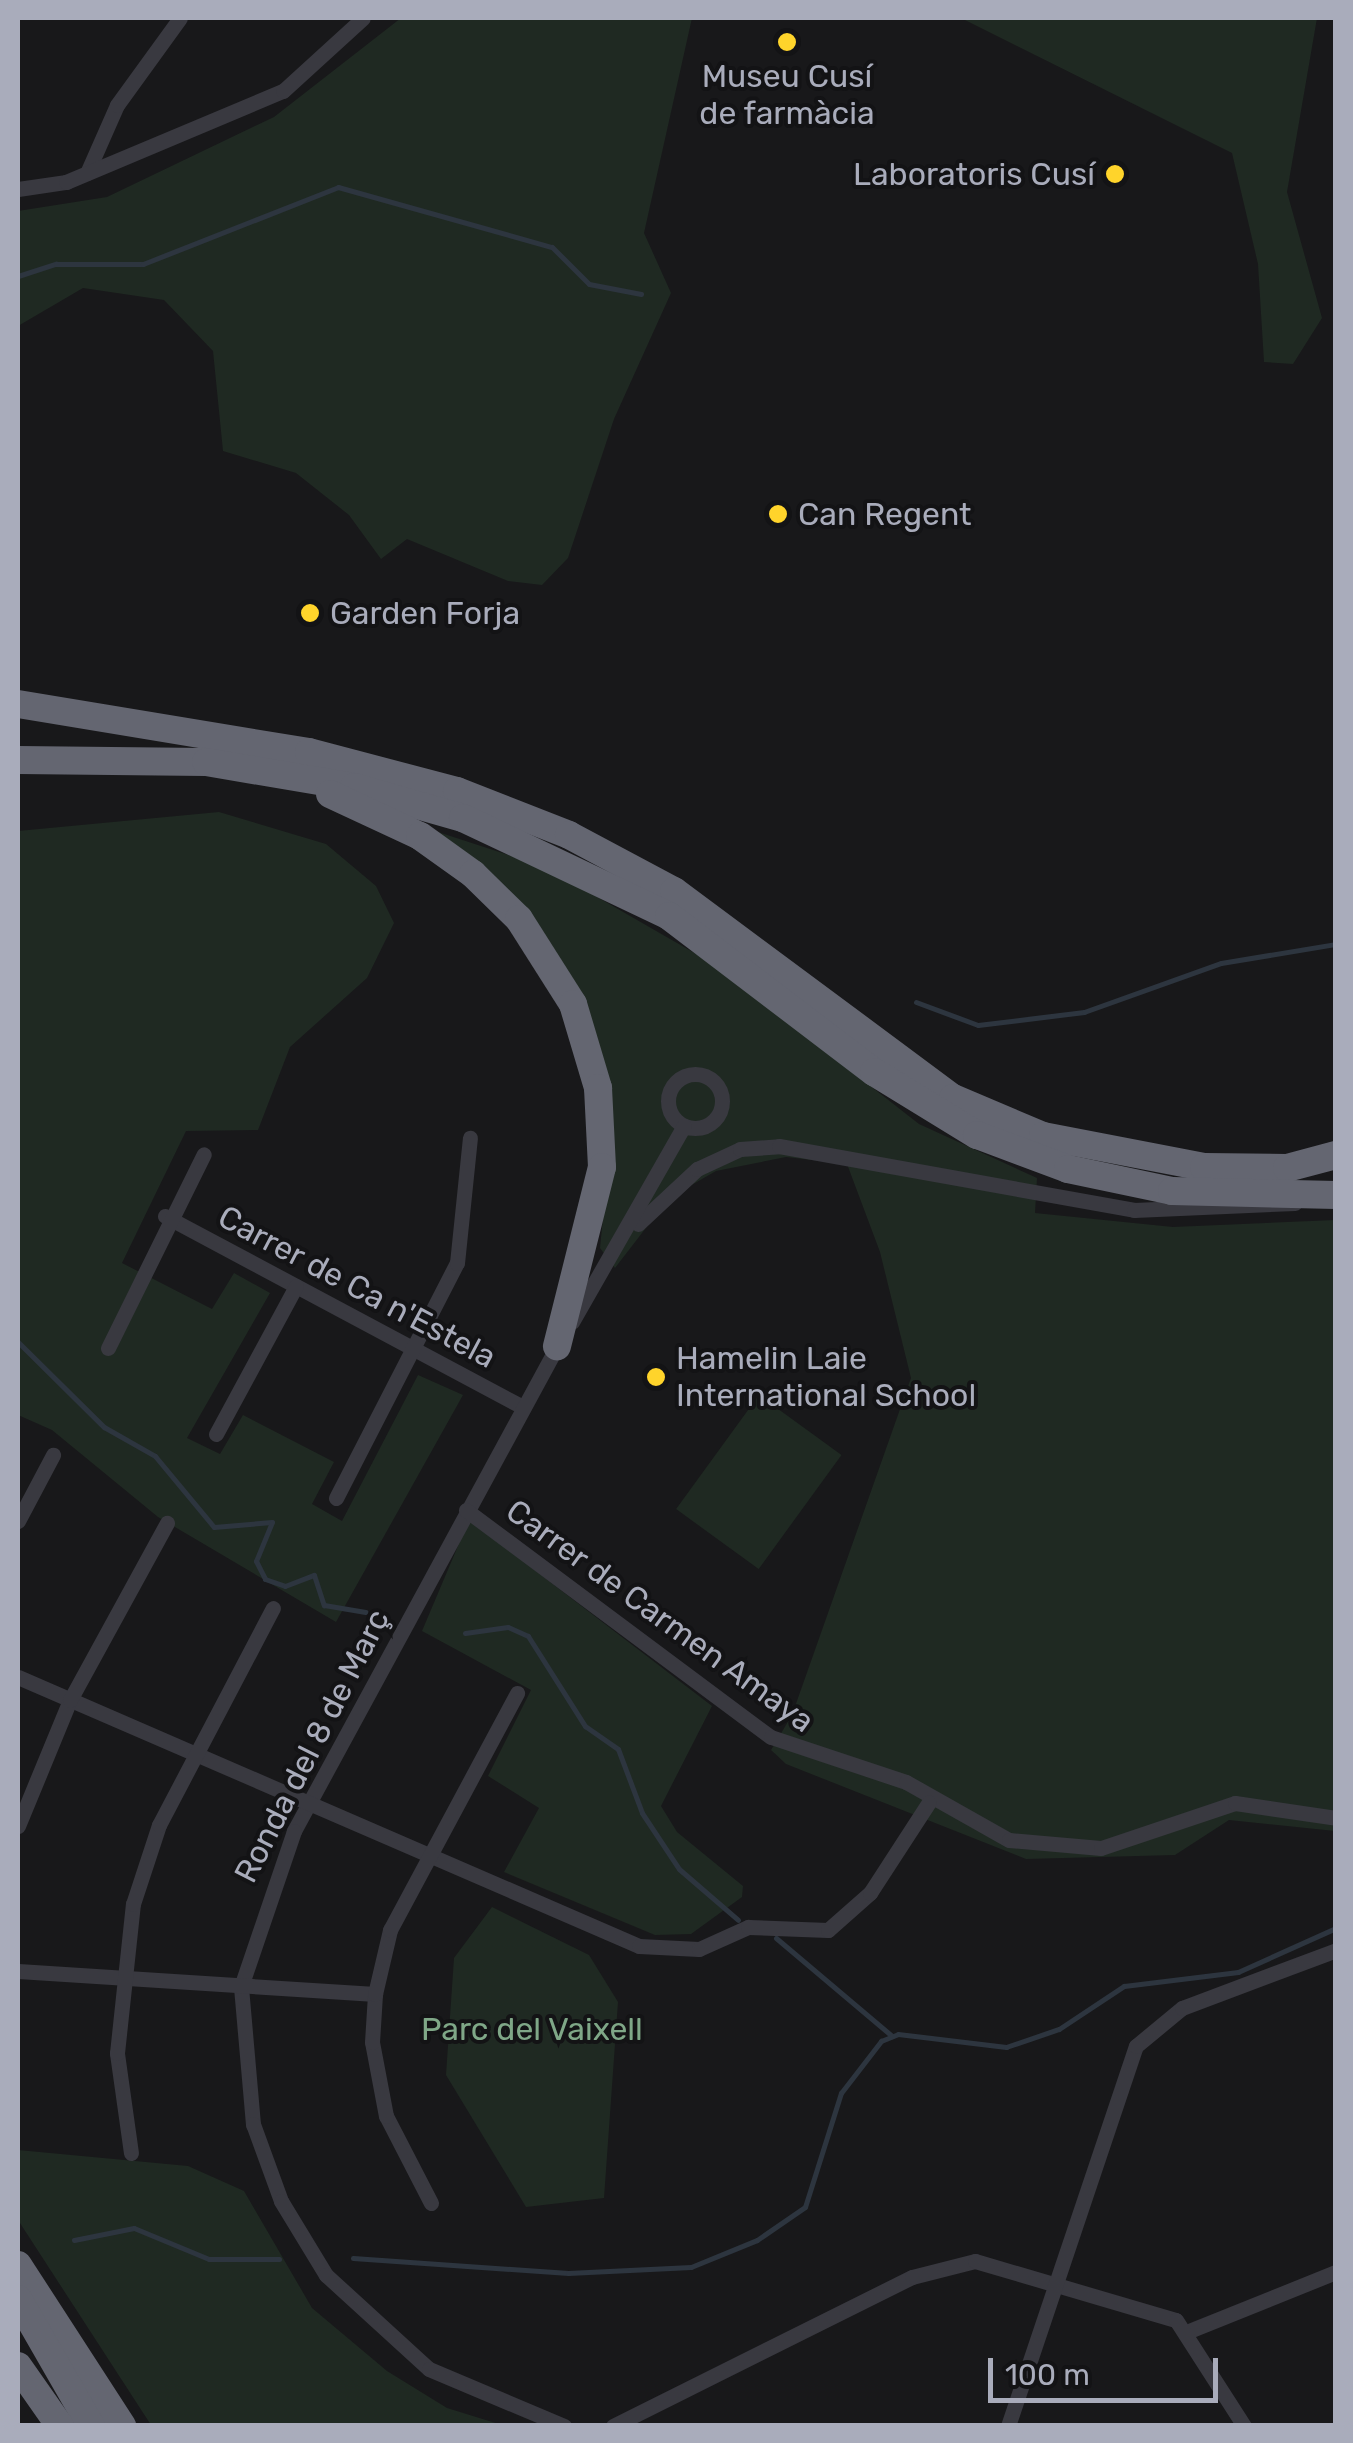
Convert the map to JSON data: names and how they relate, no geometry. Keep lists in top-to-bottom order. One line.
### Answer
{"streets":{"street":["Carrer de Ca n'Estela","Carrer de Carmen Amaya","Ronda del 8 de Març"]},"crossings":[["Carrer de Ca n'Estela","Ronda del 8 de Març"],["Carrer de Carmen Amaya","Ronda del 8 de Març"]],"parks":["Parc del Vaixell"],"places":["Museu Cusí de farmàcia","Laboratoris Cusí","Can Regent","Garden Forja","Hamelin Laie International School"],"scale_bar":"100 m"}
